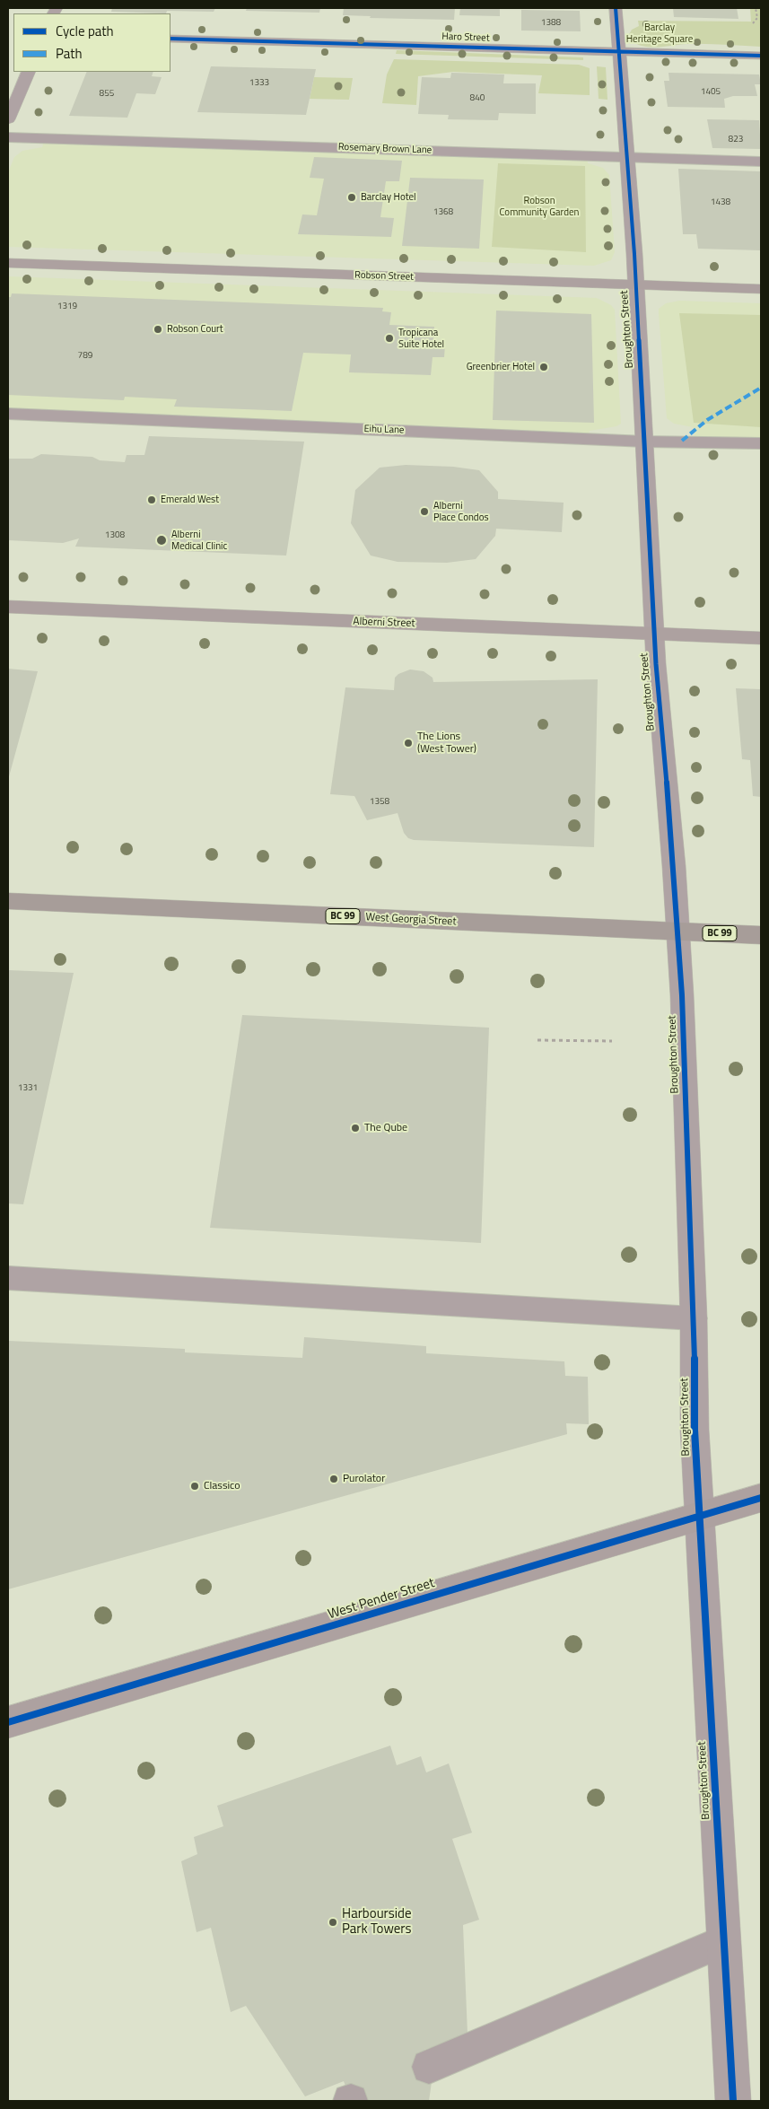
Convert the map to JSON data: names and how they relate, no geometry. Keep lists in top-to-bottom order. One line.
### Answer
{"streets":{"highway":["BC 99","West Georgia Street"],"main road":["Robson Street","Alberni Street","West Pender Street"],"street":["Haro Street","Broughton Street"],"lane":["Rosemary Brown Lane","Eihu Lane"]},"crossings":[["Haro Street","Broughton Street"],["Rosemary Brown Lane","Broughton Street"],["Robson Street","Broughton Street"],["Broughton Street","Eihu Lane"],["Broughton Street","Alberni Street"],["Broughton Street","West Georgia Street"],["Broughton Street","West Pender Street"]],"parks":["Barclay Heritage Square","Robson Community Garden"],"places":["Barclay Hotel","Robson Court","Tropicana Suite Hotel","Greenbrier Hotel","Emerald West","Alberni Place Condos","Alberni Medical Clinic","The Lions (West Tower)","The Qube","Purolator","Classico","Harbourside Park Towers"],"house_numbers":["1388","1333","1405","855","840","823","1438","1368","1319","789","1308","1358","1331"],"legend":["Cycle path","Path"]}
